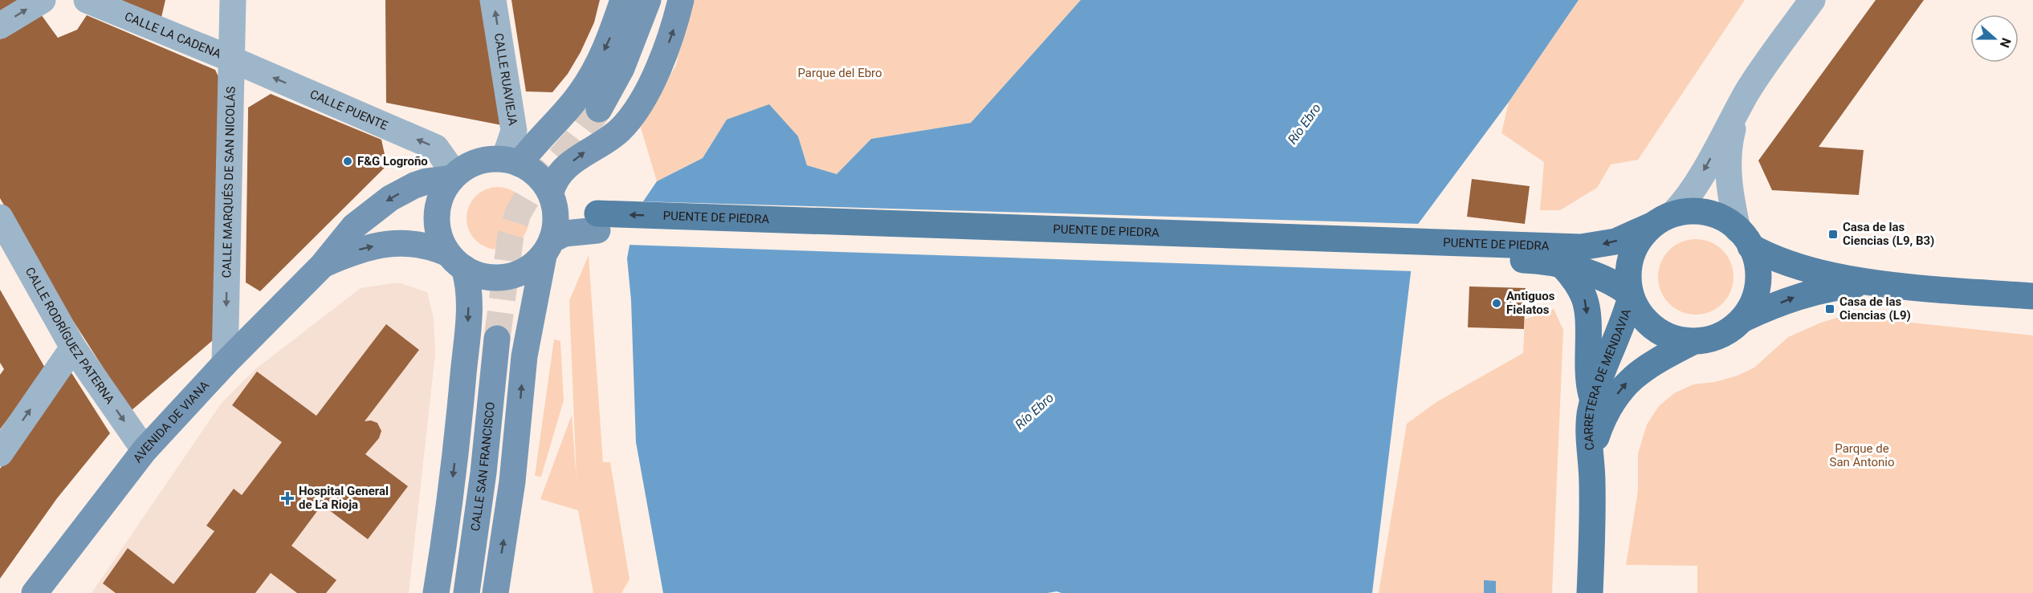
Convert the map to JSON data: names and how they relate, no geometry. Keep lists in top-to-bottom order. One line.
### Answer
{"streets":{"main road":["PUENTE DE PIEDRA","CARRETERA DE MENDAVIA","AVENIDA DE VIANA","CALLE SAN FRANCISCO"],"street":["CALLE LA CADENA","CALLE RUAVIEJA","CALLE PUENTE","CALLE MARQUÉS DE SAN NICOLÁS","CALLE RODRÍGUEZ PATERNA"]},"crossings":[["CALLE LA CADENA","CALLE PUENTE"],["CALLE LA CADENA","CALLE MARQUÉS DE SAN NICOLÁS"],["CALLE RUAVIEJA","CALLE PUENTE"],["CALLE RUAVIEJA","PUENTE DE PIEDRA"],["CALLE RUAVIEJA","AVENIDA DE VIANA"],["CALLE PUENTE","CALLE MARQUÉS DE SAN NICOLÁS"],["CALLE PUENTE","PUENTE DE PIEDRA"],["CALLE PUENTE","AVENIDA DE VIANA"],["CALLE MARQUÉS DE SAN NICOLÁS","AVENIDA DE VIANA"],["PUENTE DE PIEDRA","CARRETERA DE MENDAVIA"],["PUENTE DE PIEDRA","AVENIDA DE VIANA"],["CALLE RODRÍGUEZ PATERNA","AVENIDA DE VIANA"]],"one_way":["CALLE RUAVIEJA","CALLE PUENTE","CALLE MARQUÉS DE SAN NICOLÁS","CALLE RODRÍGUEZ PATERNA"],"water":["Río Ebro"],"parks":["Parque del Ebro","Parque de San Antonio"],"places":{"other":["F&G Logroño","Antiguos Fielatos"],"transit":["Casa de las Ciencias (L9, B3)","Casa de las Ciencias (L9)"],"health":["Hospital General de La Rioja"]},"north":"right"}
